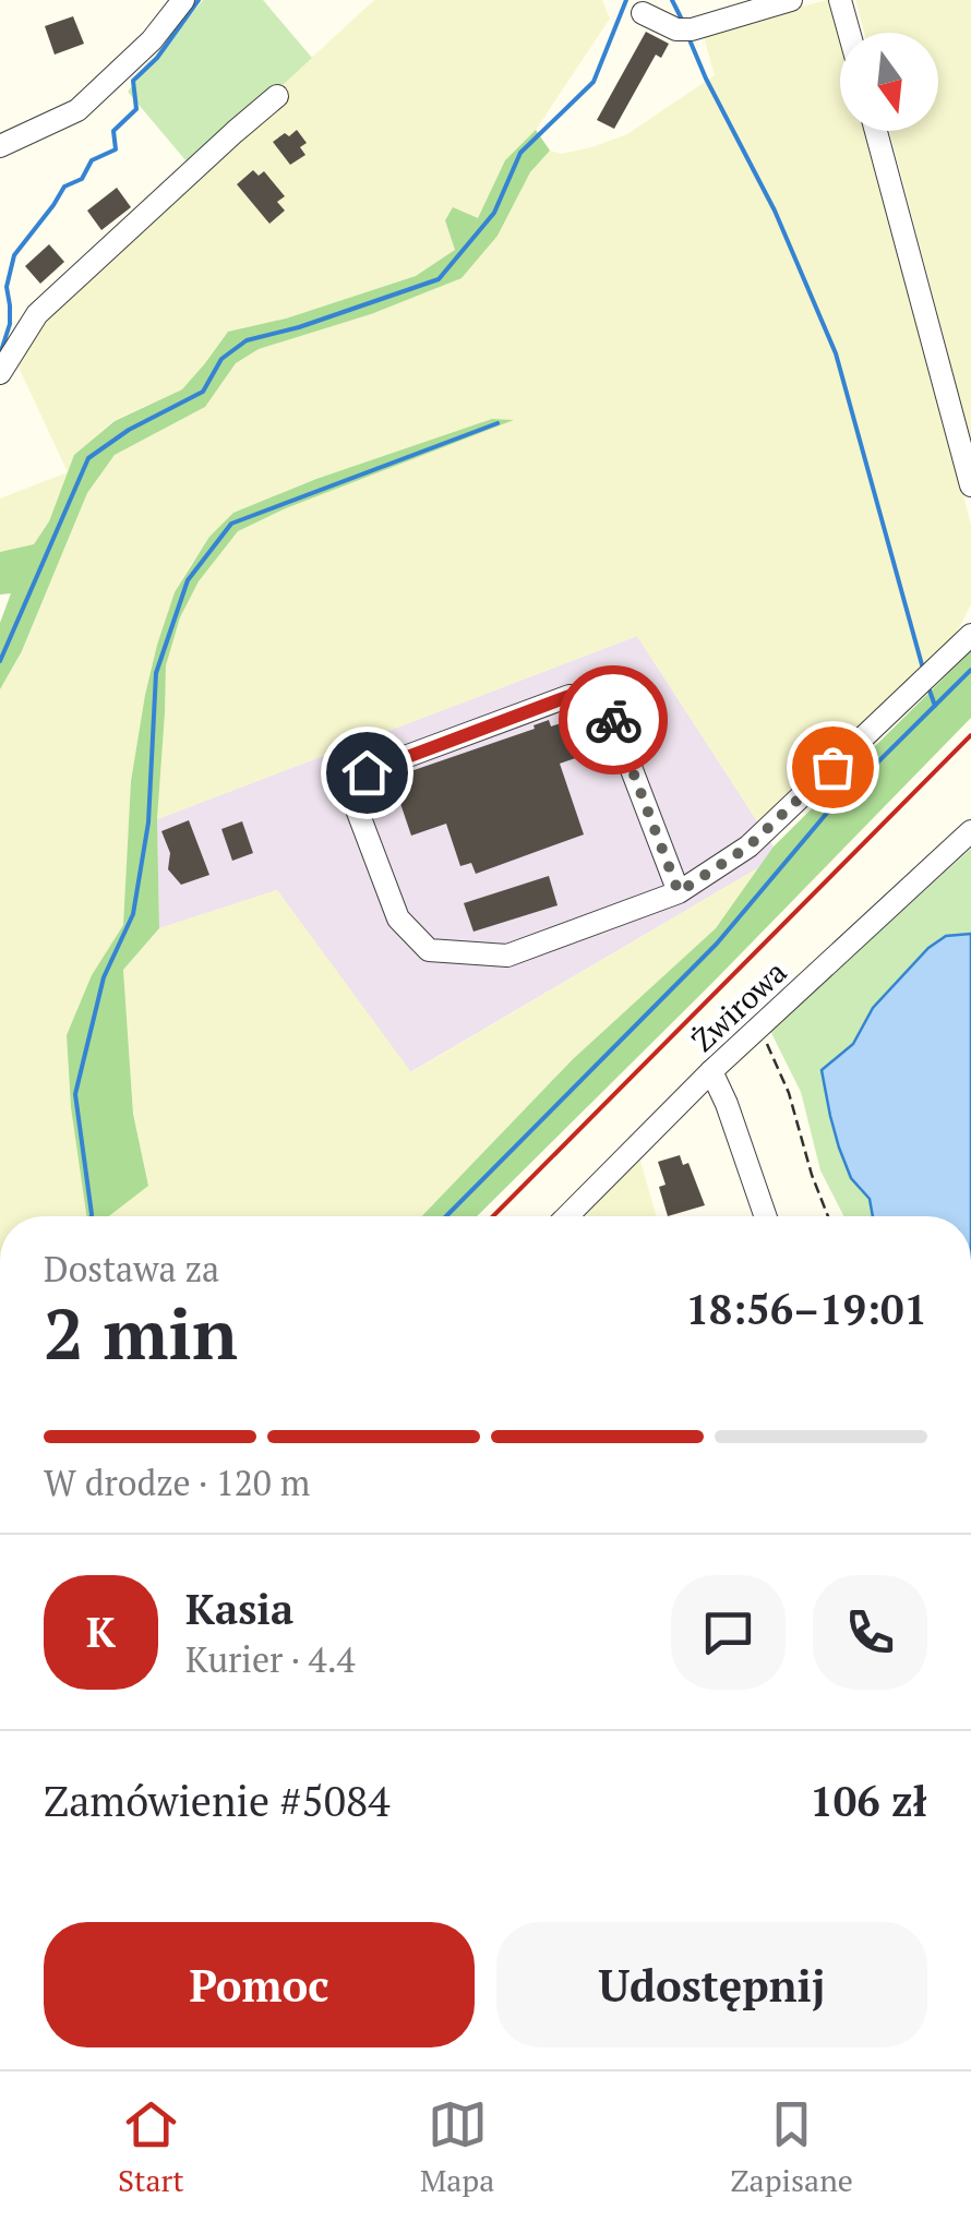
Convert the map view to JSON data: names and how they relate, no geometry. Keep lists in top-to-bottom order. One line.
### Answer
{"streets":{"street":["Żwirowa"]},"north":"bottom","page":{"heading":["2 min","Dostawa za","18:56–19:01"],"panel":["Kasia","Kurier · 4.4","Zamówienie #5084","106 zł"],"bar":"W drodze · 120 m","round":"K","buttons":["Pomoc","Udostępnij"],"tabs":["Start","Mapa","Zapisane"]}}
